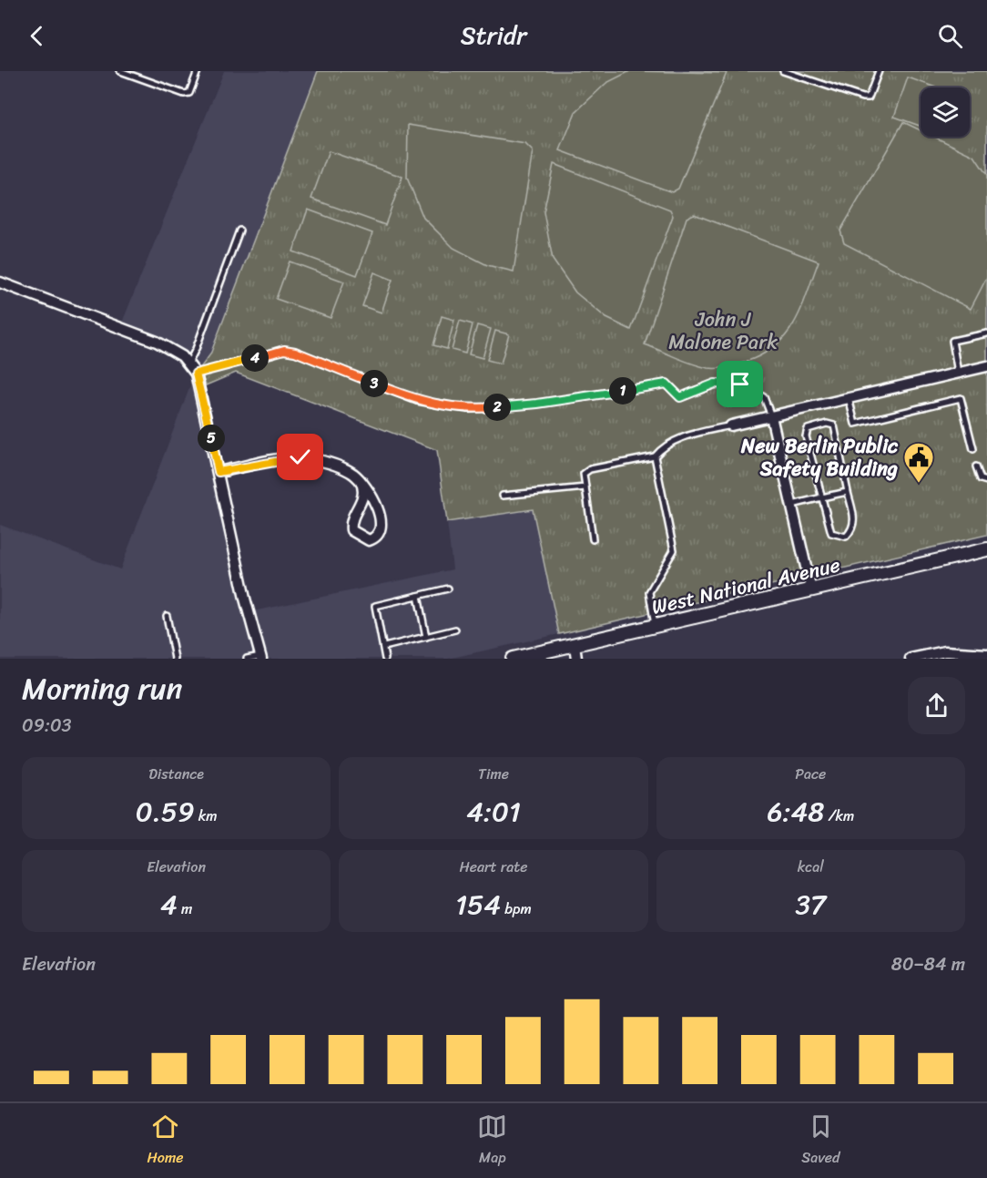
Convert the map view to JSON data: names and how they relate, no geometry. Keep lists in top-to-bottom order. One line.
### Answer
{"streets":{"main road":["West National Avenue"]},"parks":["John J Malone Park"],"places":{"public building":["New Berlin Public Safety Building"]},"page":{"header":"Stridr","pins":["4","3","1","2","5"],"heading":["Morning run","09:03"],"stats":[["Distance","0.59 km"],["Time","4:01"],["Pace","6:48 /km"],["Elevation","4 m"],["Heart rate","154 bpm"],["kcal","37"]],"chart":["Elevation","80–84 m"],"tabs":["Home","Map","Saved"]}}
